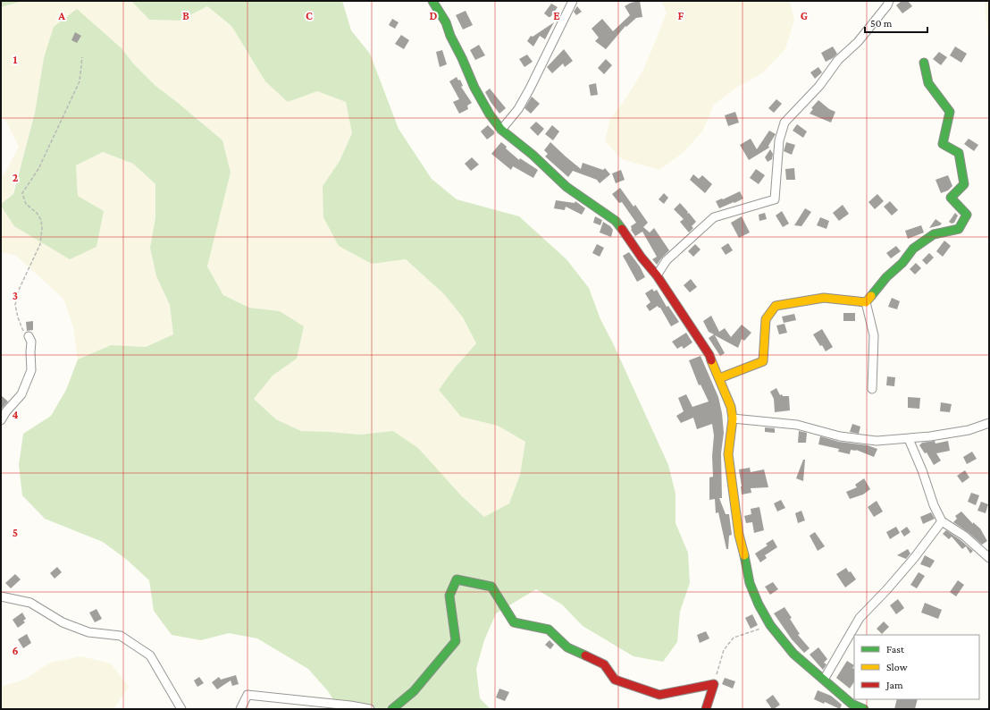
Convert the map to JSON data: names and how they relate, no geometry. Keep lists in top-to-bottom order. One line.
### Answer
{"legend":["Fast","Slow","Jam"],"scale_bar":"50 m","grid":{"columns":["A","B","C","D","E","F","G"],"rows":["1","2","3","4","5","6"]}}
